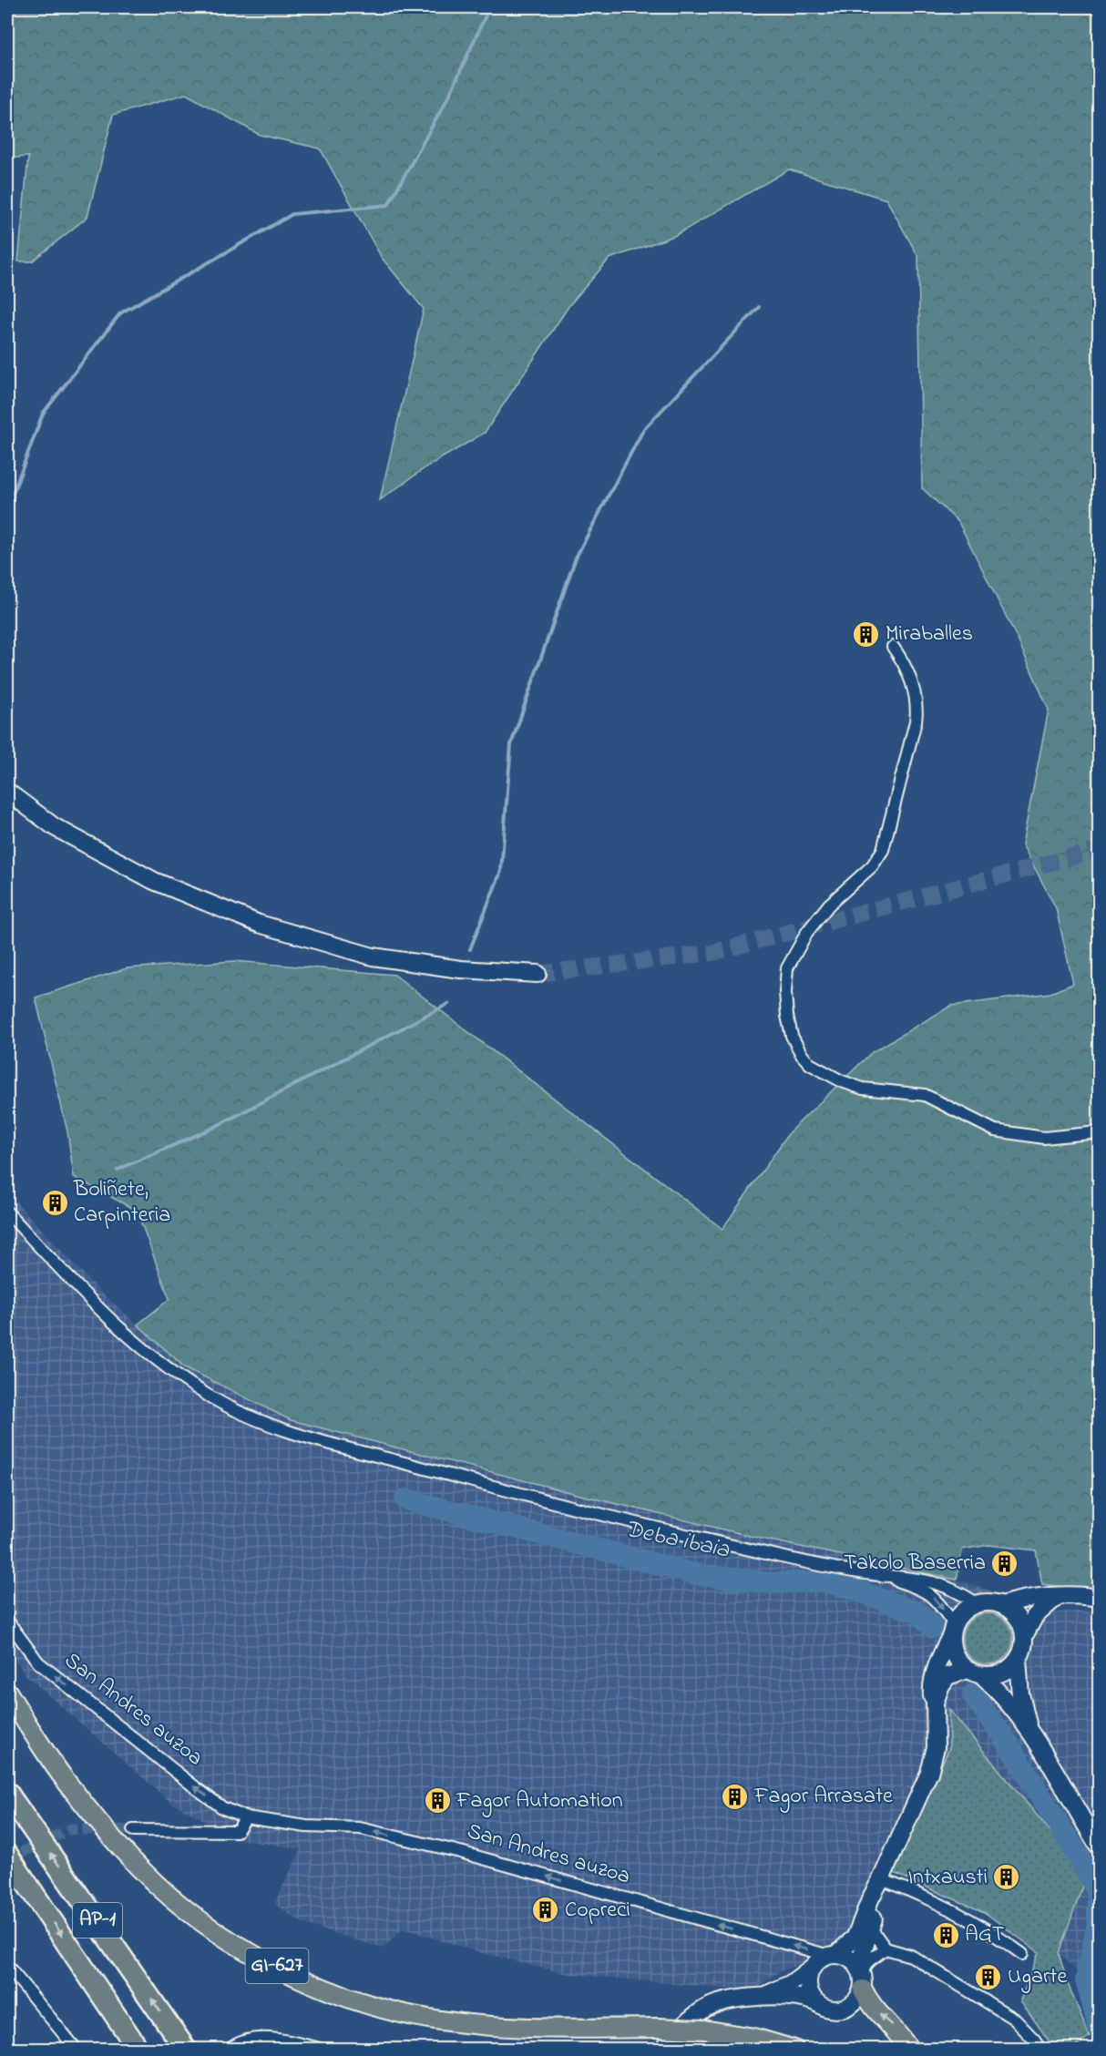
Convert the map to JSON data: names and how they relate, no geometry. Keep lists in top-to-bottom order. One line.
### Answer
{"streets":{"highway":["AP-1"],"main road":["GI-627"],"street":["San Andres auzoa"]},"one_way":["San Andres auzoa"],"water":["Deba ibaia"],"places":{"building":["Miraballes","Boliñete, Carpinteria","Takolo Baserria","Fagor Arrasate","Fagor Automation","Intxausti","Copreci","AGT","Ugarte"]}}
